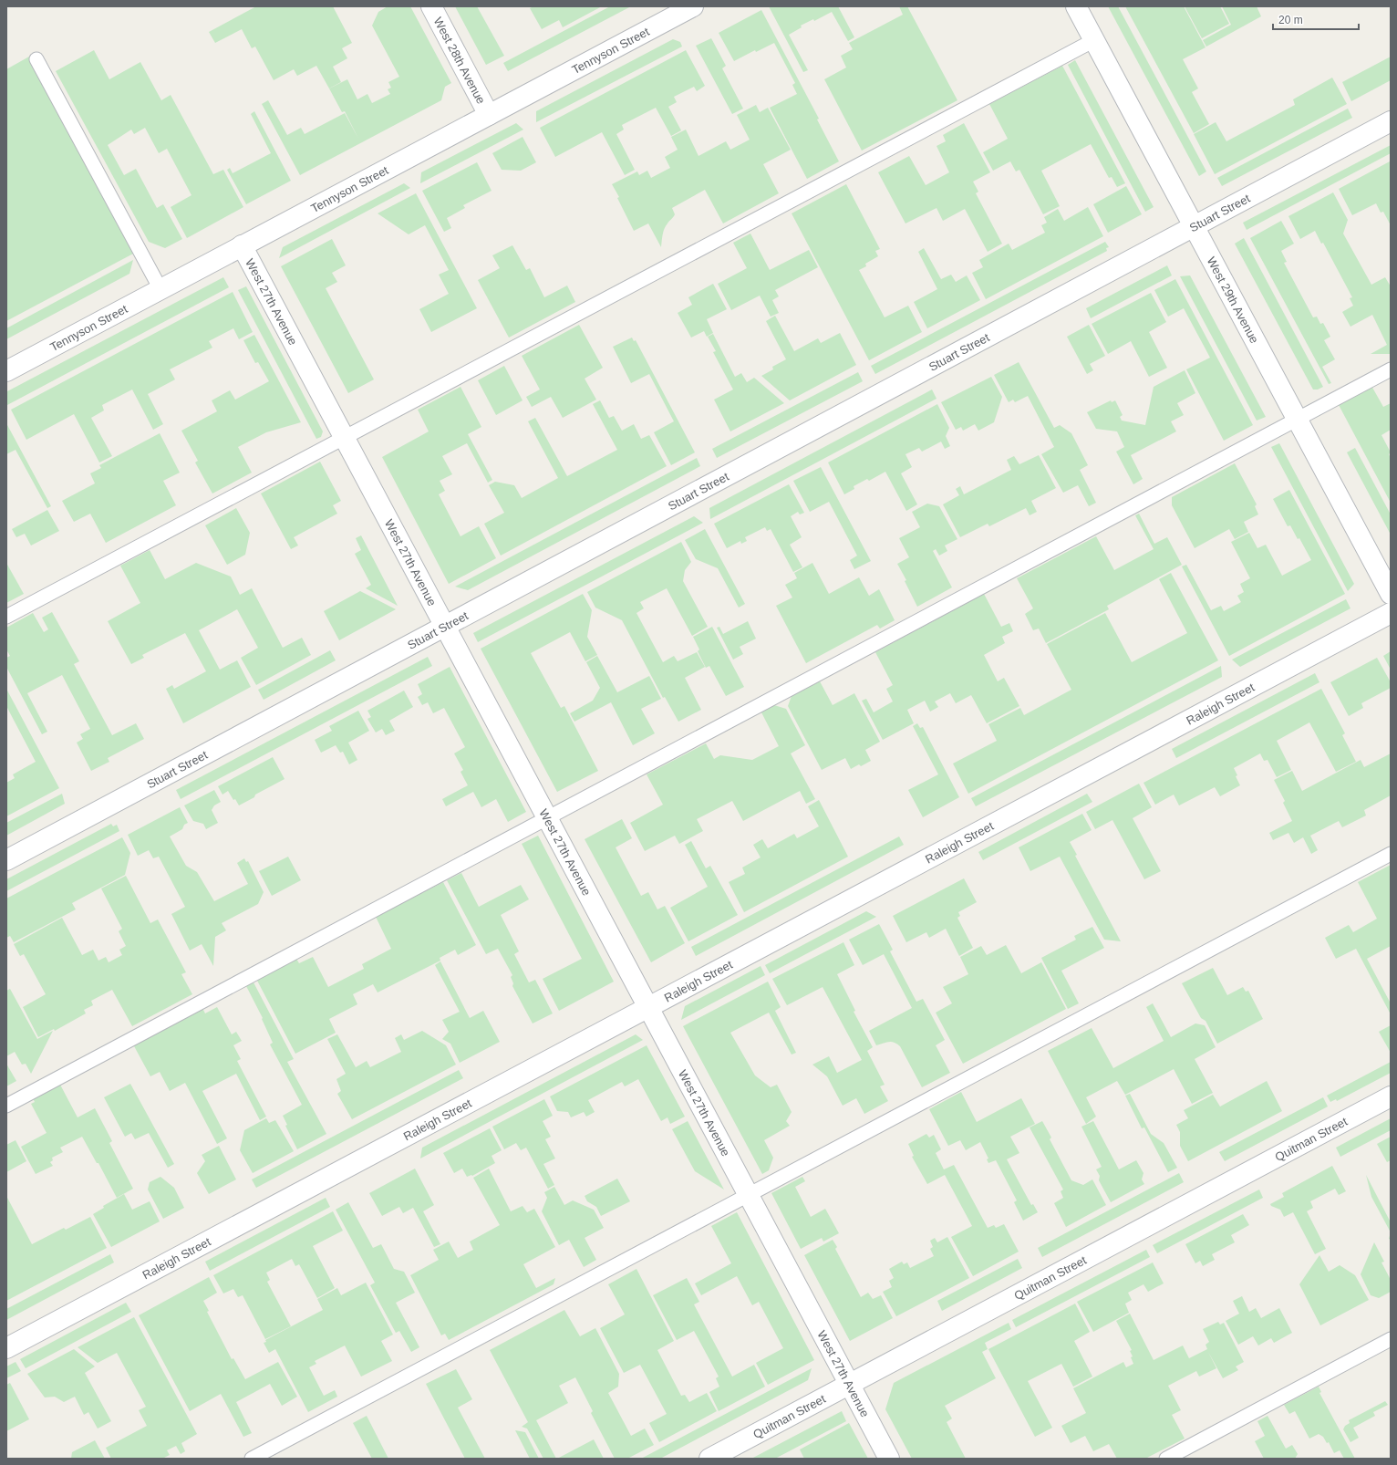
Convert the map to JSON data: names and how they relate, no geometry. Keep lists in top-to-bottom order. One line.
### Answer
{"streets":{"street":["Tennyson Street","West 28th Avenue","Stuart Street","West 29th Avenue","West 27th Avenue","Raleigh Street","Quitman Street"]},"crossings":[["Tennyson Street","West 28th Avenue"],["Tennyson Street","West 27th Avenue"],["Stuart Street","West 29th Avenue"],["Stuart Street","West 27th Avenue"],["West 27th Avenue","Raleigh Street"],["West 27th Avenue","Quitman Street"]],"scale_bar":"20 m"}
